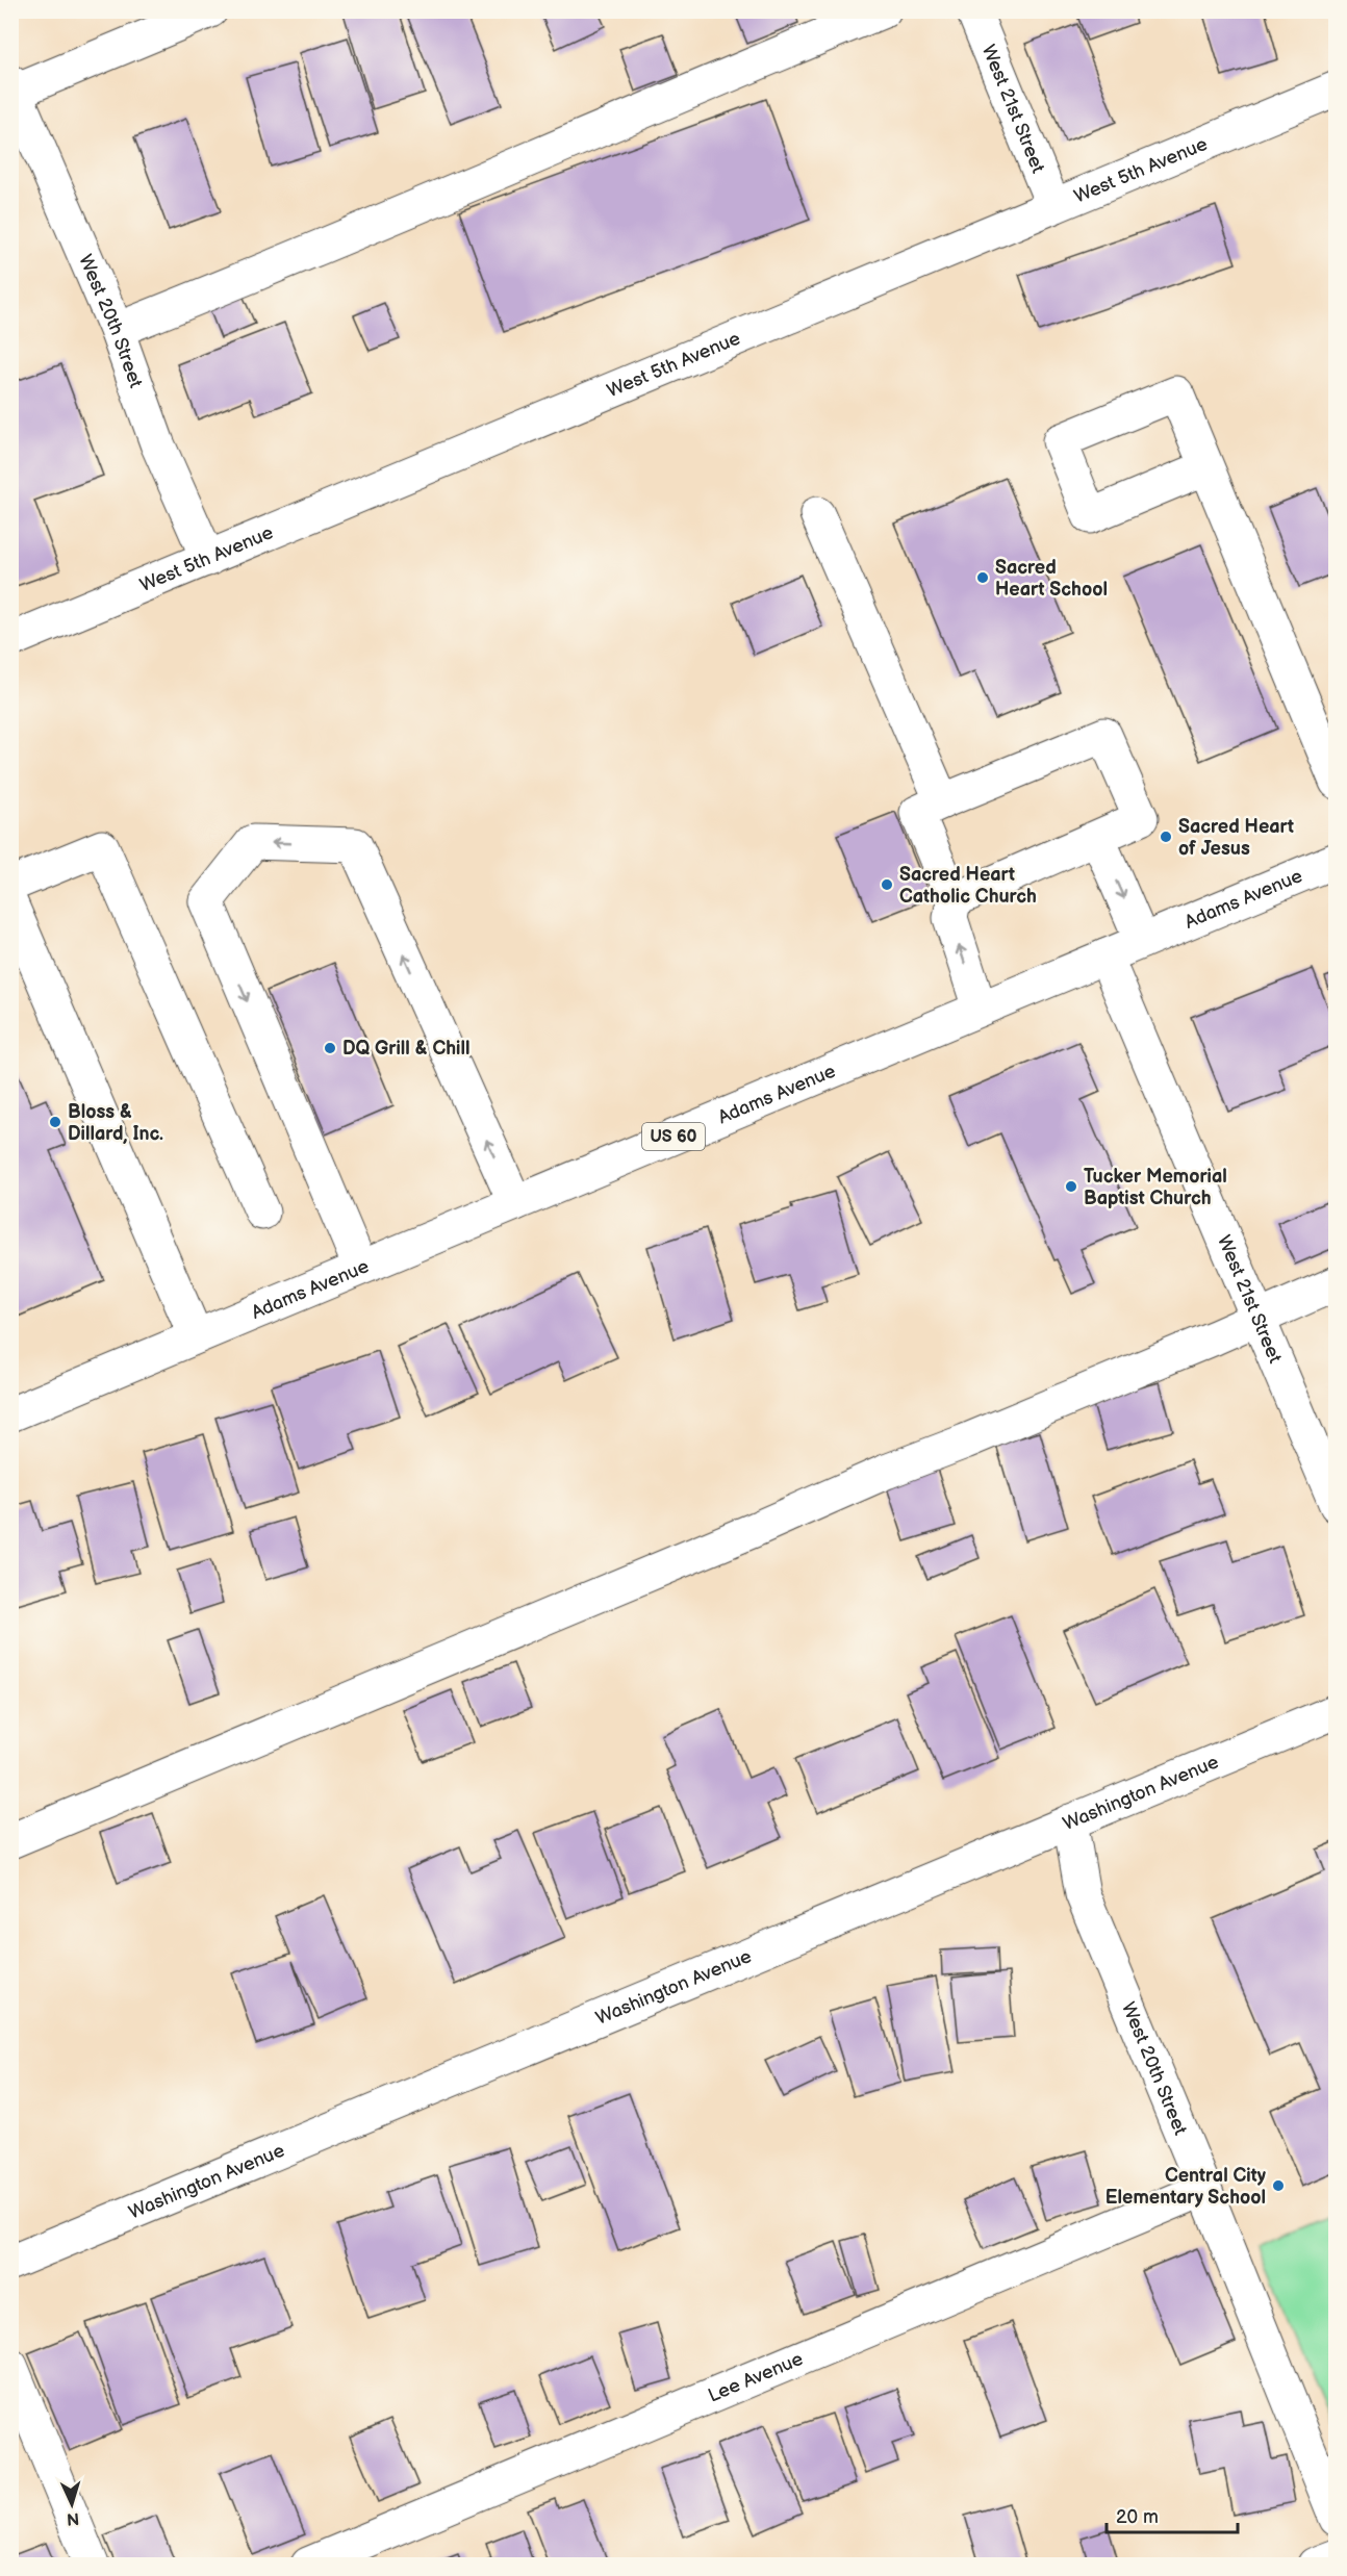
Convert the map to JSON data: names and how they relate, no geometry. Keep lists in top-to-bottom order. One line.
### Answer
{"streets":{"street":["West 21st Street","West 5th Avenue","West 20th Street","Adams Avenue","US 60","Washington Avenue","Lee Avenue"]},"crossings":[["West 21st Street","West 5th Avenue"],["West 21st Street","Adams Avenue"],["West 5th Avenue","West 20th Street"],["West 20th Street","Washington Avenue"],["West 20th Street","Lee Avenue"]],"places":["Sacred Heart School","Sacred Heart of Jesus","Sacred Heart Catholic Church","DQ Grill & Chill","Bloss & Dillard, Inc.","Tucker Memorial Baptist Church","Central City Elementary School"],"scale_bar":"20 m","north":"bottom"}
